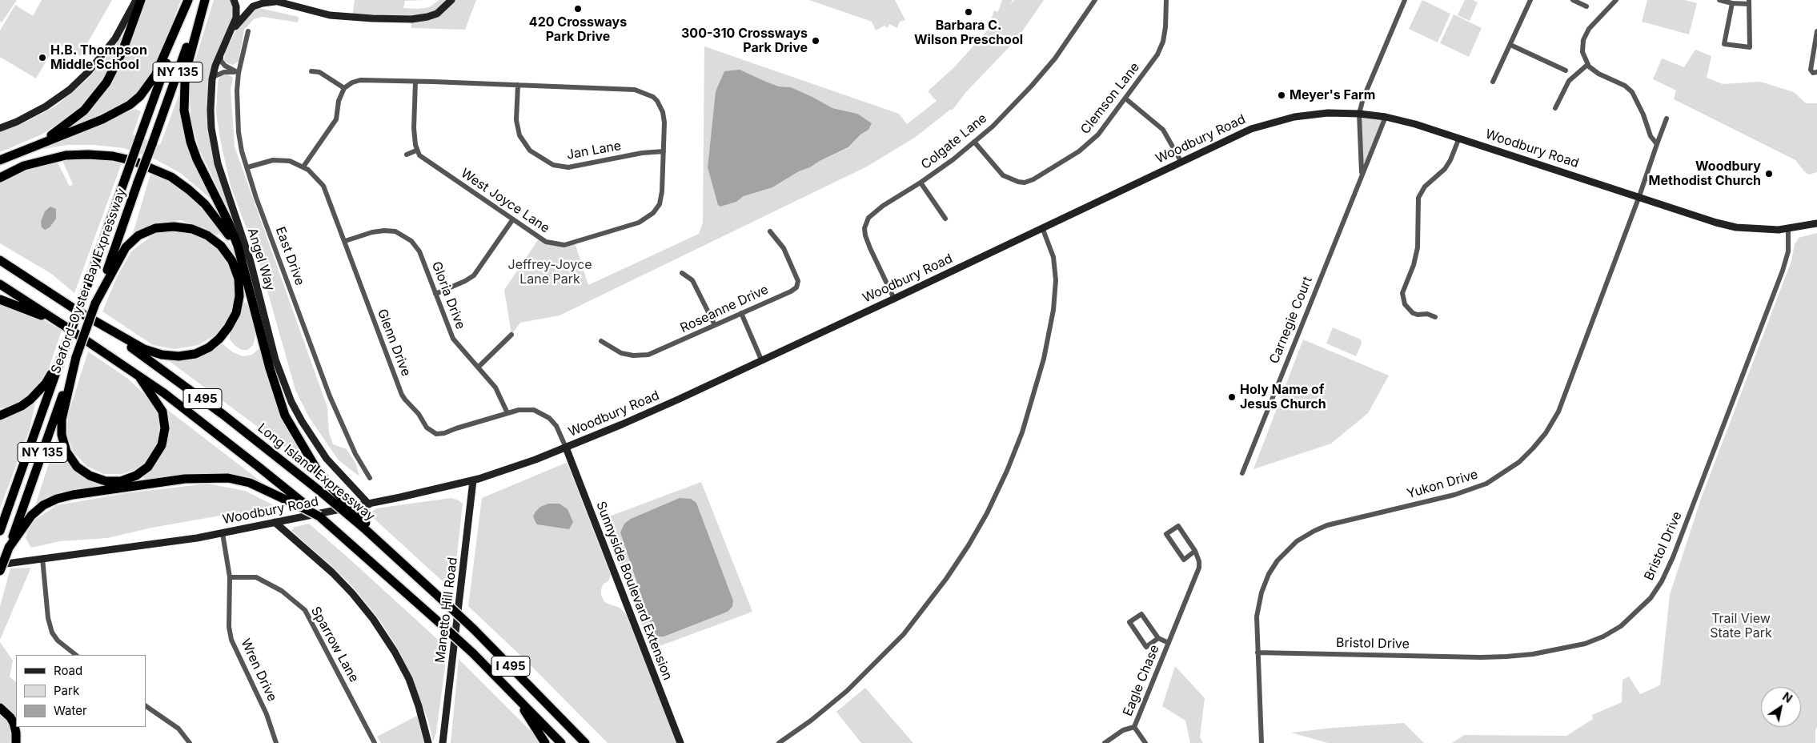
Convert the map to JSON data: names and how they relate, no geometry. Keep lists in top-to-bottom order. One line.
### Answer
{"streets":{"highway":["NY 135","Seaford-Oyster Bay Expressway","I 495","Long Island Expressway"],"main road":["Woodbury Road","Angel Way","Sunnyside Boulevard Extension","Manetto Hill Road"],"street":["Clemson Lane","Colgate Lane","Jan Lane","West Joyce Lane","East Drive","Gloria Drive","Roseanne Drive","Carnegie Court","Glenn Drive","Yukon Drive","Bristol Drive","Sparrow Lane","Wren Drive","Eagle Chase"]},"crossings":[["Clemson Lane","Colgate Lane"],["Woodbury Road","Colgate Lane"],["Woodbury Road","Angel Way"],["Woodbury Road","Carnegie Court"],["Woodbury Road","Glenn Drive"],["Woodbury Road","Yukon Drive"],["Woodbury Road","Bristol Drive"],["Woodbury Road","Sunnyside Boulevard Extension"],["Woodbury Road","Manetto Hill Road"],["Woodbury Road","Wren Drive"],["Jan Lane","West Joyce Lane"],["East Drive","Glenn Drive"],["Gloria Drive","Glenn Drive"],["Glenn Drive","Sunnyside Boulevard Extension"],["Yukon Drive","Bristol Drive"],["Sparrow Lane","Wren Drive"]],"parks":["Jeffrey-Joyce Lane Park","Trail View State Park"],"places":["420 Crossways Park Drive","Barbara C. Wilson Preschool","300-310 Crossways Park Drive","H.B. Thompson Middle School","Meyer's Farm","Woodbury Methodist Church","Holy Name of Jesus Church"],"legend":["Road","Park","Water"],"north":"top right"}
